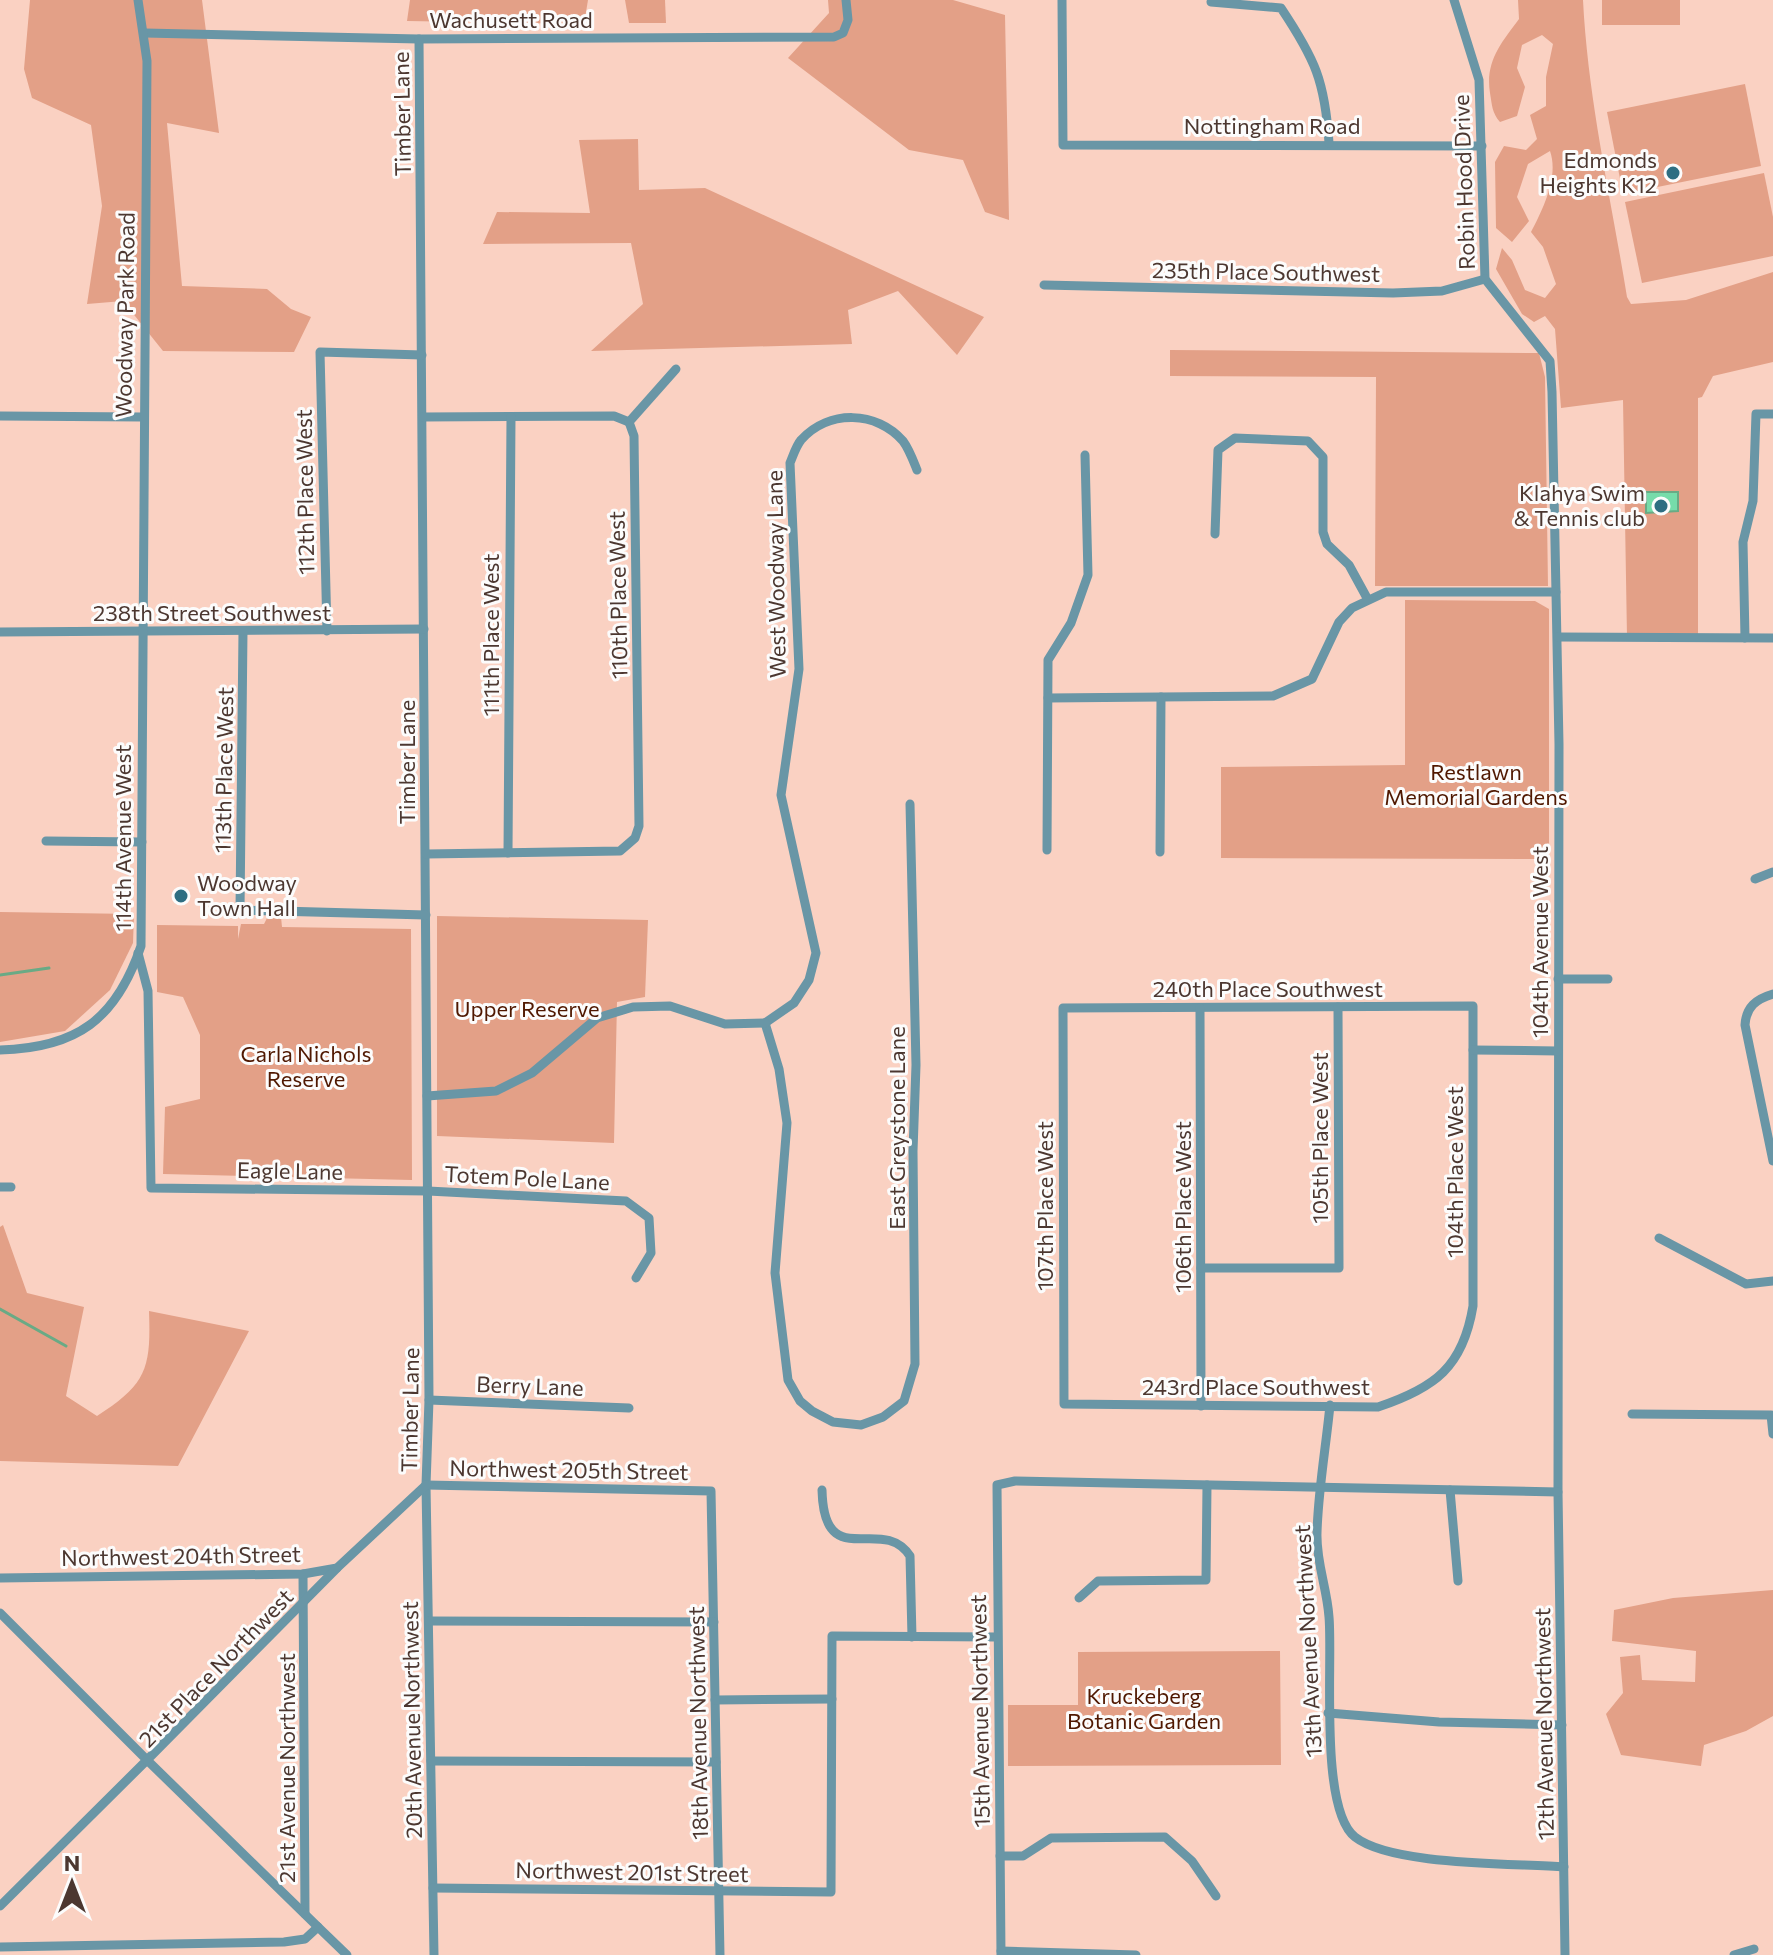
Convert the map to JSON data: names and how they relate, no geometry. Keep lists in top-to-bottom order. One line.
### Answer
{"streets":{"street":["Wachusett Road","Timber Lane","Nottingham Road","Robin Hood Drive","235th Place Southwest","Woodway Park Road","112th Place West","West Woodway Lane","110th Place West","238th Street Southwest","111th Place West","113th Place West","114th Avenue West","104th Avenue West","240th Place Southwest","East Greystone Lane","105th Place West","Eagle Lane","104th Place West","Totem Pole Lane","107th Place West","106th Place West","Berry Lane","243rd Place Southwest","Northwest 205th Street","Northwest 204th Street","13th Avenue Northwest","21st Place Northwest","15th Avenue Northwest","20th Avenue Northwest","18th Avenue Northwest","12th Avenue Northwest","21st Avenue Northwest","Northwest 201st Street"]},"crossings":[["Wachusett Road","Timber Lane"],["Wachusett Road","Woodway Park Road"],["Timber Lane","112th Place West"],["Timber Lane","238th Street Southwest"],["Timber Lane","113th Place West"],["Timber Lane","Eagle Lane"],["Timber Lane","Totem Pole Lane"],["Timber Lane","Berry Lane"],["Timber Lane","Northwest 205th Street"],["Timber Lane","20th Avenue Northwest"],["Nottingham Road","Robin Hood Drive"],["Robin Hood Drive","235th Place Southwest"],["Robin Hood Drive","104th Avenue West"],["Woodway Park Road","238th Street Southwest"],["Woodway Park Road","114th Avenue West"],["112th Place West","238th Street Southwest"],["West Woodway Lane","East Greystone Lane"],["110th Place West","111th Place West"],["238th Street Southwest","113th Place West"],["238th Street Southwest","114th Avenue West"],["114th Avenue West","Eagle Lane"],["104th Avenue West","12th Avenue Northwest"],["240th Place Southwest","105th Place West"],["240th Place Southwest","104th Place West"],["240th Place Southwest","107th Place West"],["240th Place Southwest","106th Place West"],["105th Place West","106th Place West"],["Eagle Lane","Totem Pole Lane"],["104th Place West","243rd Place Southwest"],["107th Place West","243rd Place Southwest"],["106th Place West","243rd Place Southwest"],["Northwest 205th Street","20th Avenue Northwest"],["Northwest 205th Street","18th Avenue Northwest"],["Northwest 204th Street","21st Place Northwest"],["Northwest 204th Street","21st Avenue Northwest"],["13th Avenue Northwest","12th Avenue Northwest"],["21st Place Northwest","21st Avenue Northwest"],["20th Avenue Northwest","Northwest 201st Street"],["18th Avenue Northwest","Northwest 201st Street"]],"parks":["Restlawn Memorial Gardens","Upper Reserve","Carla Nichols Reserve","Kruckeberg Botanic Garden"],"places":["Edmonds Heights K12","Klahya Swim & Tennis club","Woodway Town Hall"],"north":"top"}
